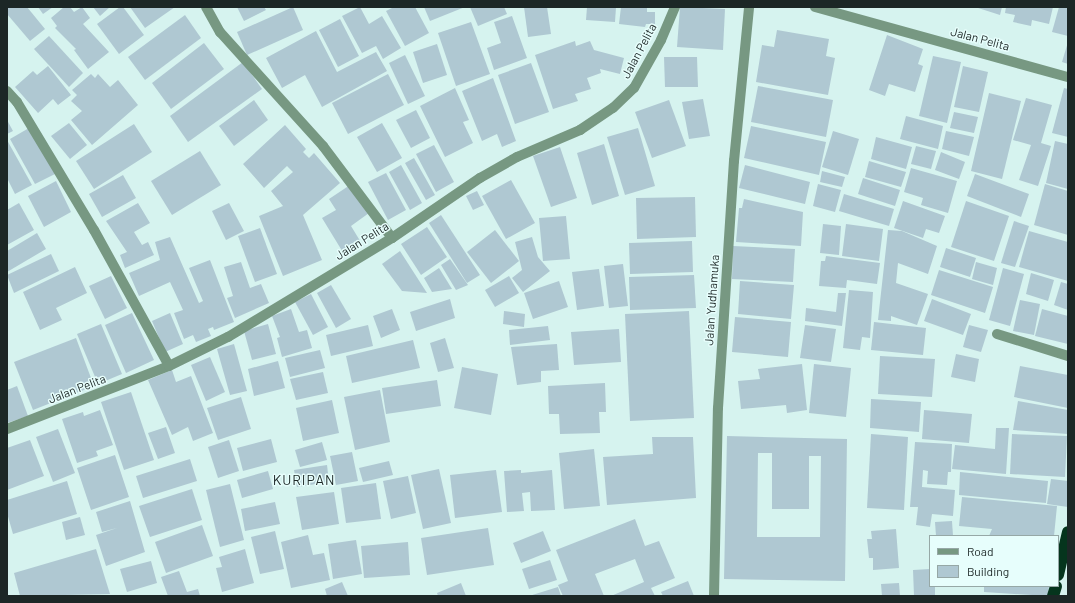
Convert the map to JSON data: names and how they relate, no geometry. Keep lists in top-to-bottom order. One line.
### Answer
{"streets":{"street":["Jalan Pelita","Jalan Yudhamuka"]},"districts":["KURIPAN"],"legend":["Road","Building"]}
